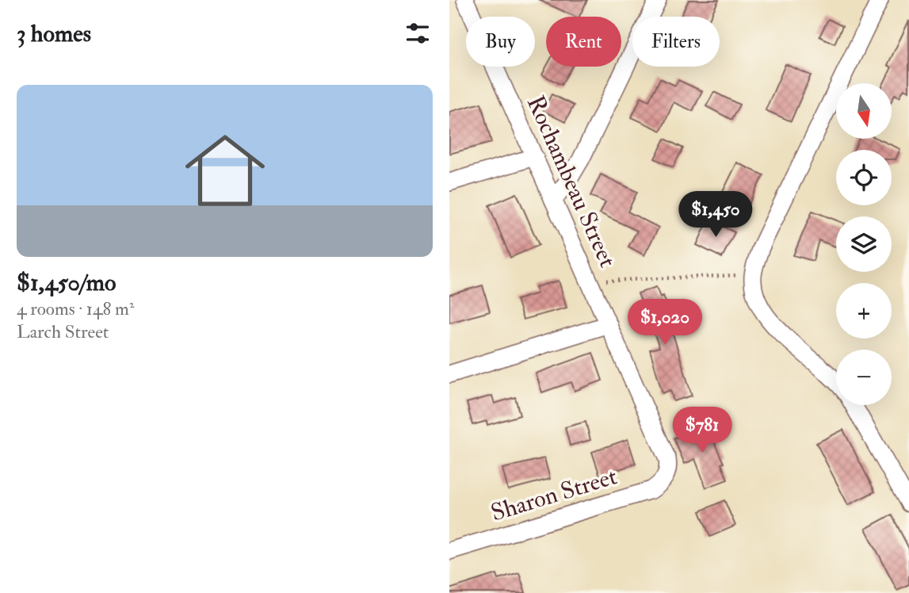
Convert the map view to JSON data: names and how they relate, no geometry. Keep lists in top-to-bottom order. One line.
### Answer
{"streets":{"street":["Rochambeau Street","Sharon Street"]},"crossings":[["Rochambeau Street","Sharon Street"]],"north":"bottom","page":{"heading":"3 homes","chip":["Buy","Rent","Filters"],"list":[{"name":"$1,450/mo","note":"4 rooms · 148 m² · Larch Street"}],"map_buttons":["+","−"],"price":["$1,450","$1,020","$781"]}}
